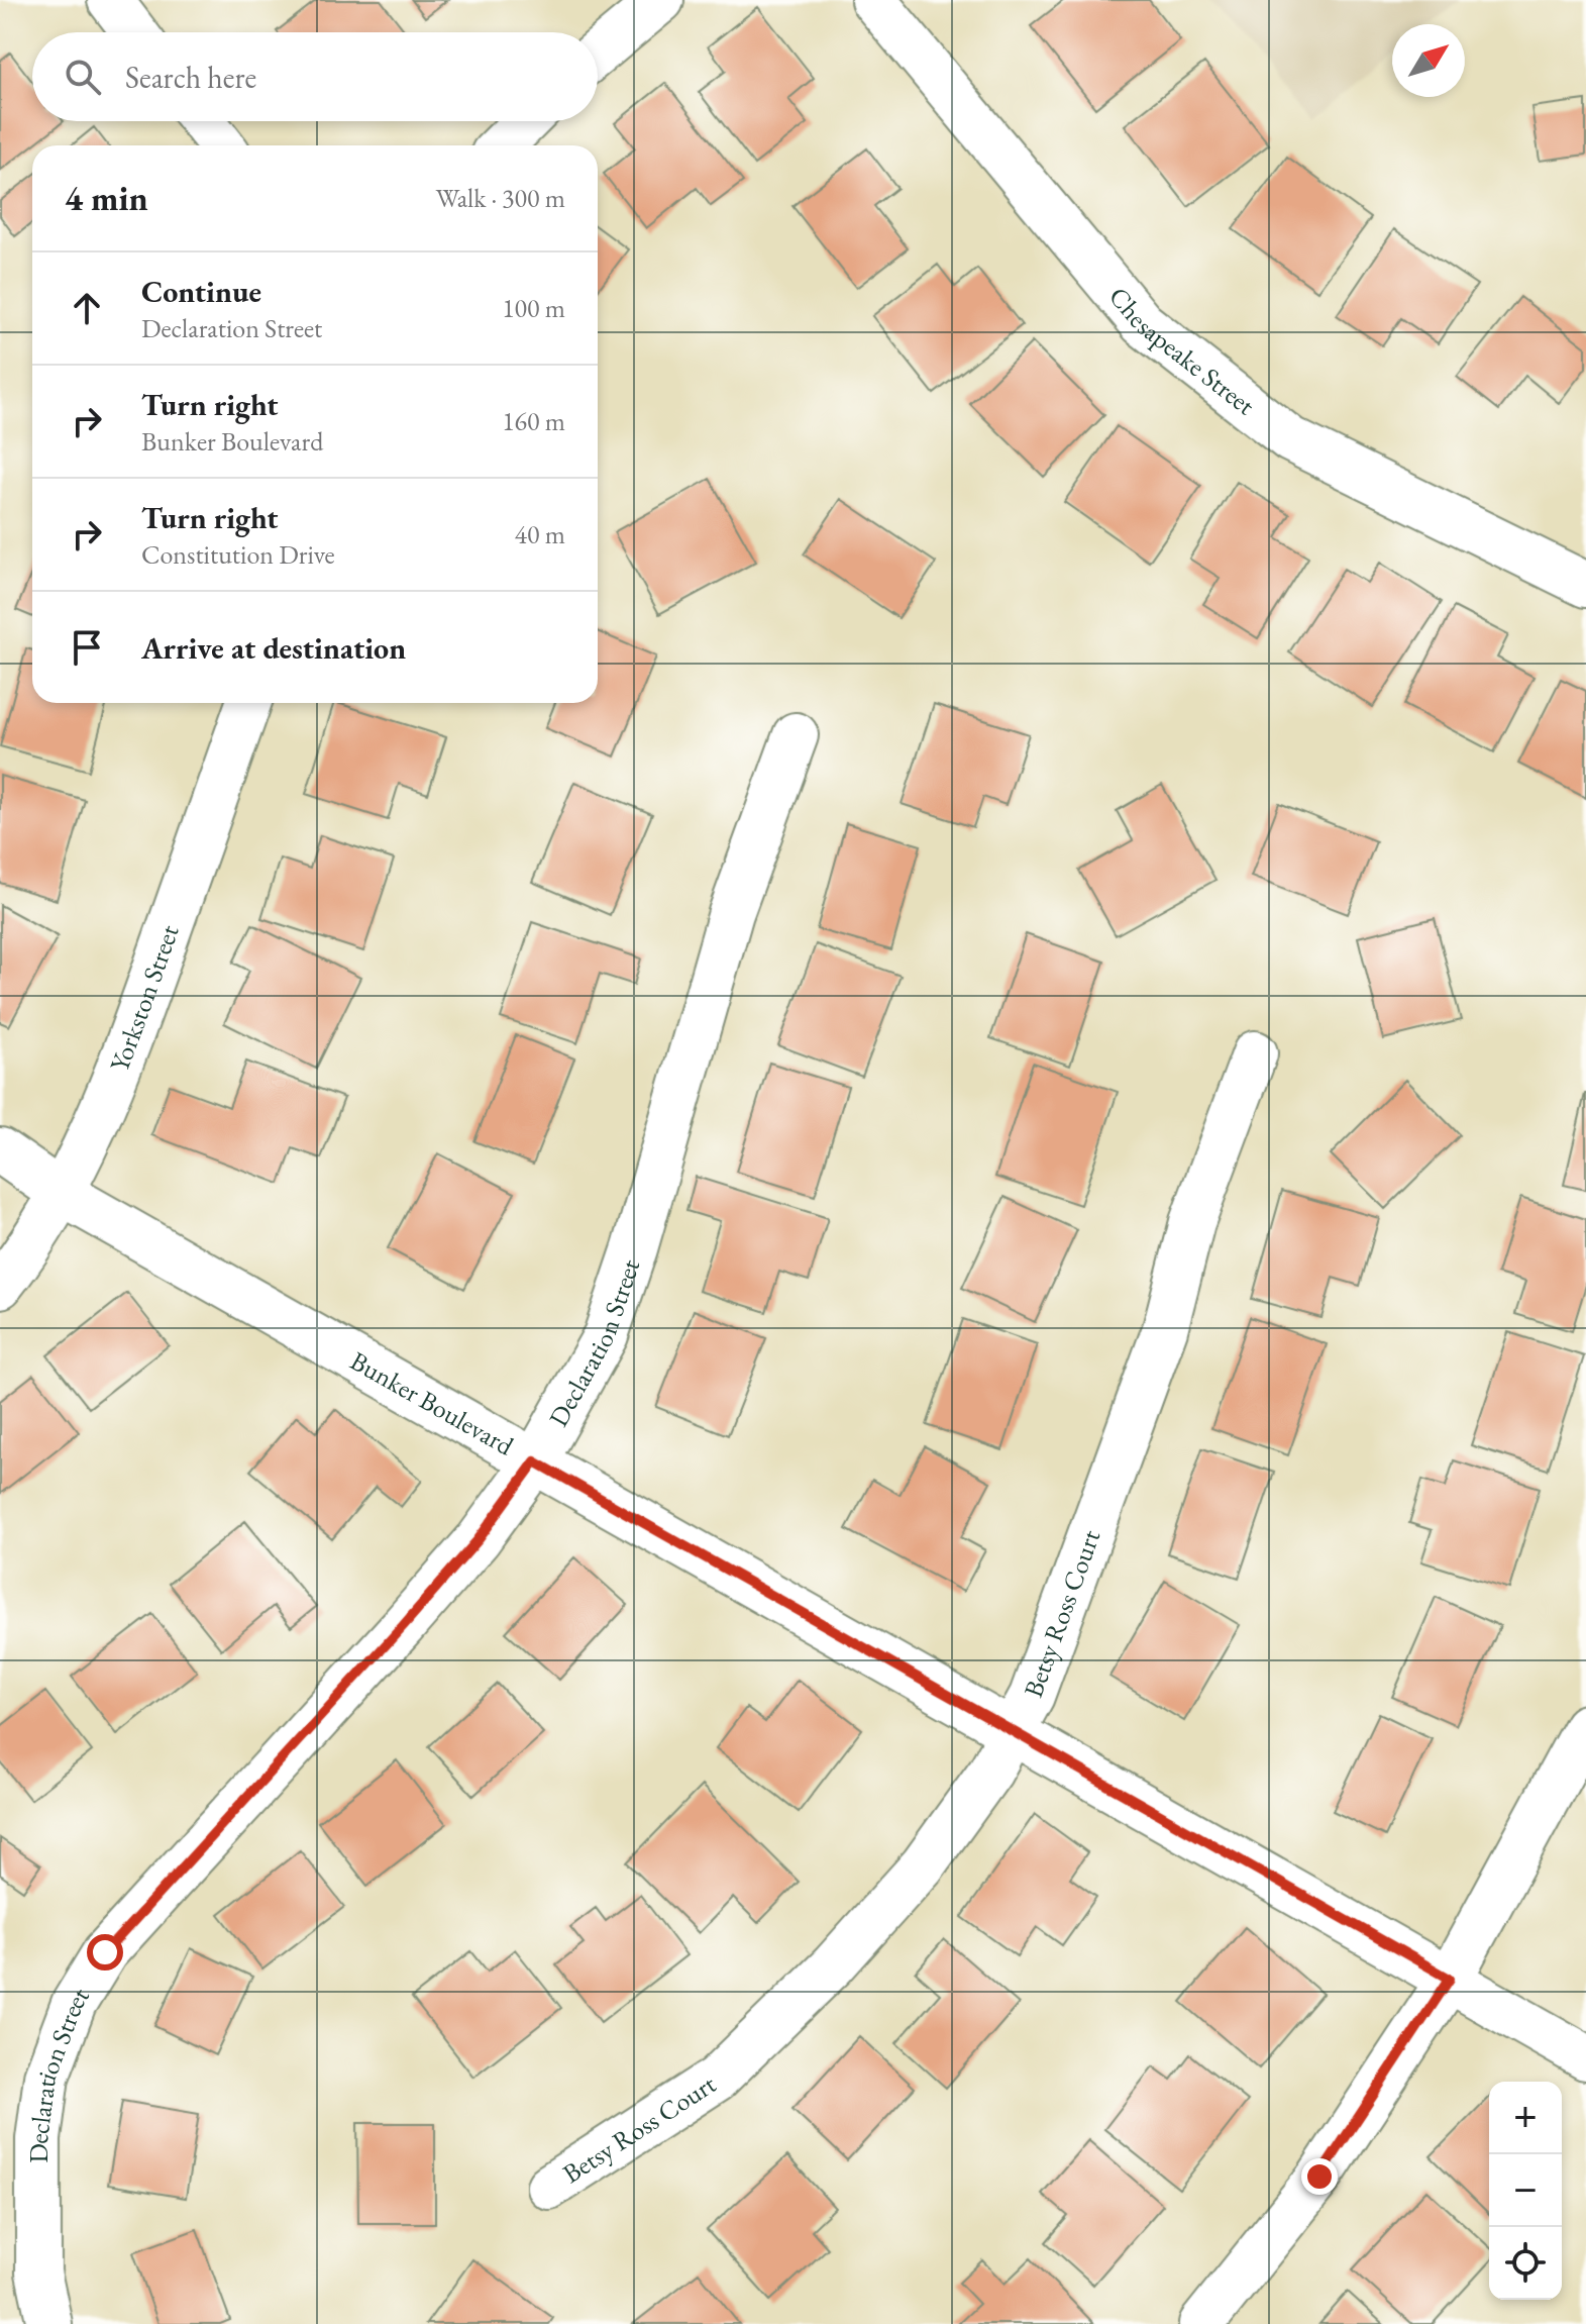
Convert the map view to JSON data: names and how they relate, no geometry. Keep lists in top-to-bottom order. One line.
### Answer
{"streets":{"street":["Chesapeake Street","Yorkston Street","Declaration Street","Bunker Boulevard","Betsy Ross Court"]},"crossings":[["Yorkston Street","Bunker Boulevard"],["Declaration Street","Bunker Boulevard"],["Bunker Boulevard","Betsy Ross Court"]],"north":"top right","page":{"search":"Search here","heading":["4 min","Walk · 300 m"],"list":[["Continue","Declaration Street","100 m"],["Turn right","Bunker Boulevard","160 m"],["Turn right","Constitution Drive","40 m"],"Arrive at destination"],"map_buttons":["+","−"]}}
